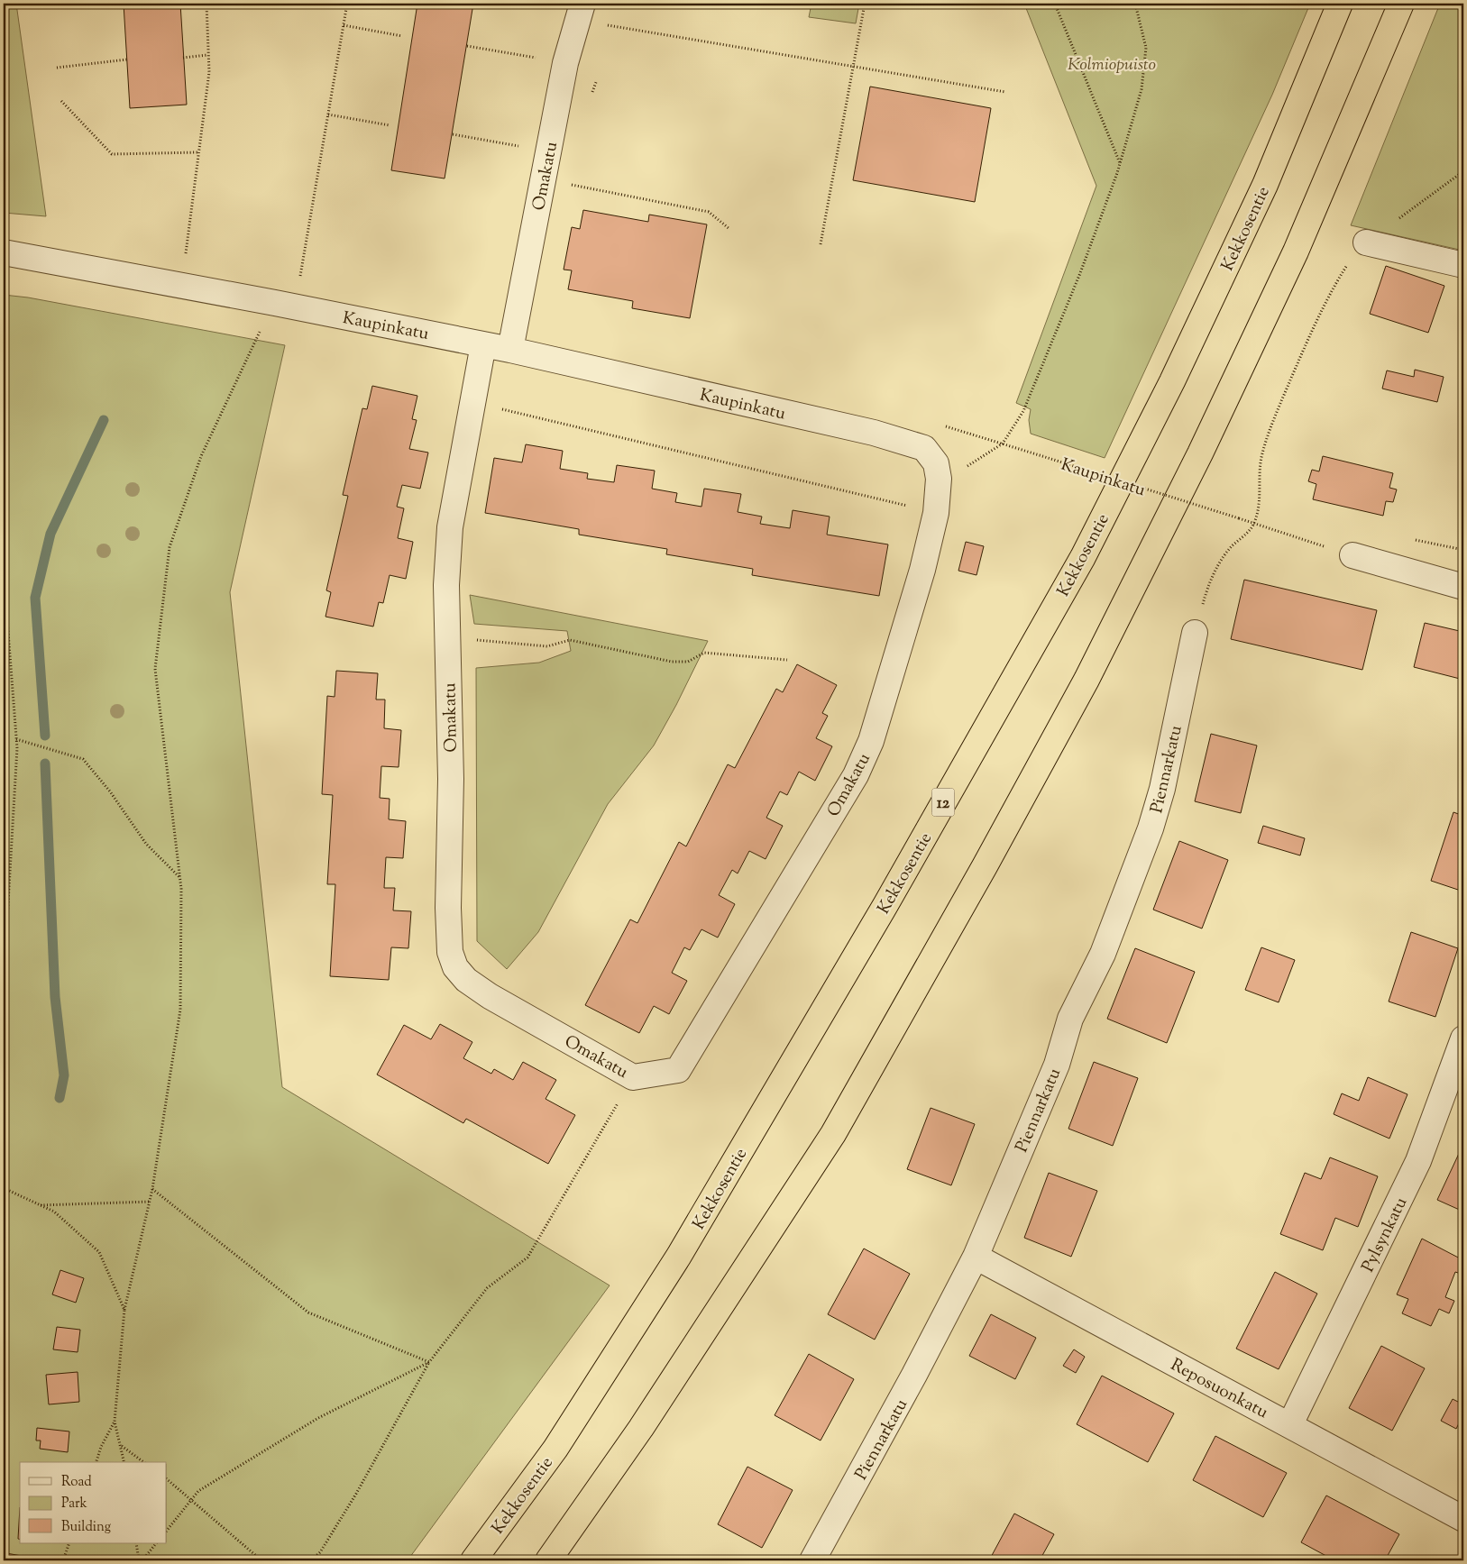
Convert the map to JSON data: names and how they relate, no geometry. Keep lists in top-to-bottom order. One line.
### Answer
{"streets":{"highway":["Kekkosentie","12"],"street":["Omakatu","Kaupinkatu","Piennarkatu","Pylsynkatu","Reposuonkatu"]},"crossings":[["Omakatu","Kaupinkatu"],["Piennarkatu","Reposuonkatu"],["Pylsynkatu","Reposuonkatu"]],"parks":["Kolmiopuisto"],"legend":["Road","Park","Building"]}
